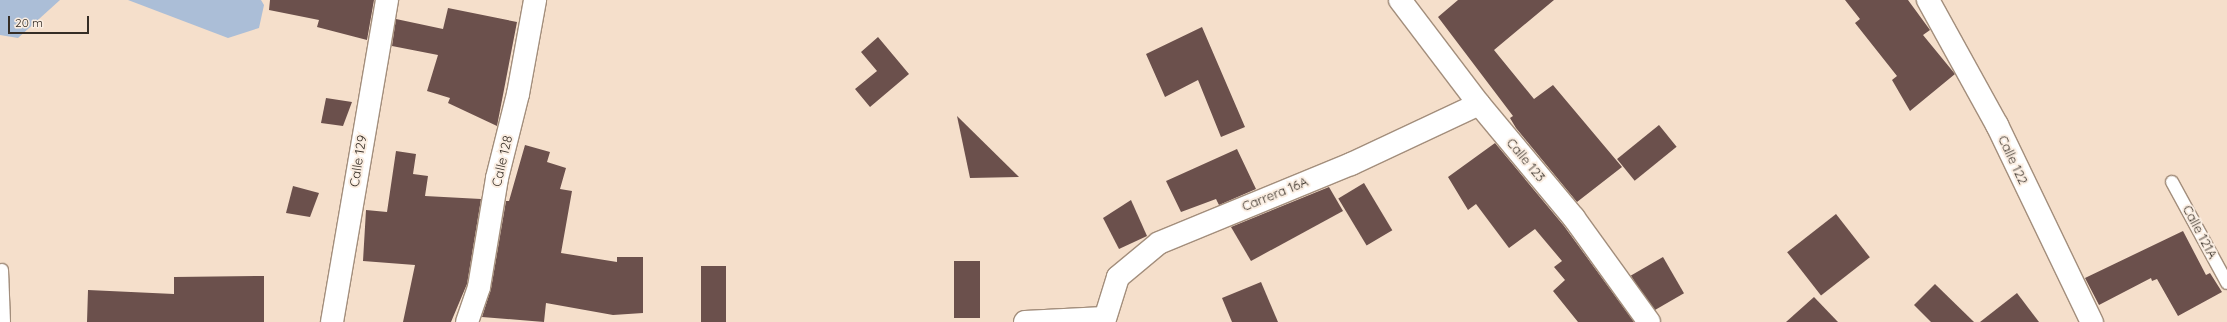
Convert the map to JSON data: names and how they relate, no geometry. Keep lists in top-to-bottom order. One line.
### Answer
{"streets":{"street":["Calle 123","Calle 122","Calle 129","Calle 128","Carrera 16A"],"lane":["Calle 121A"]},"crossings":[["Calle 123","Carrera 16A"]],"scale_bar":"20 m"}
